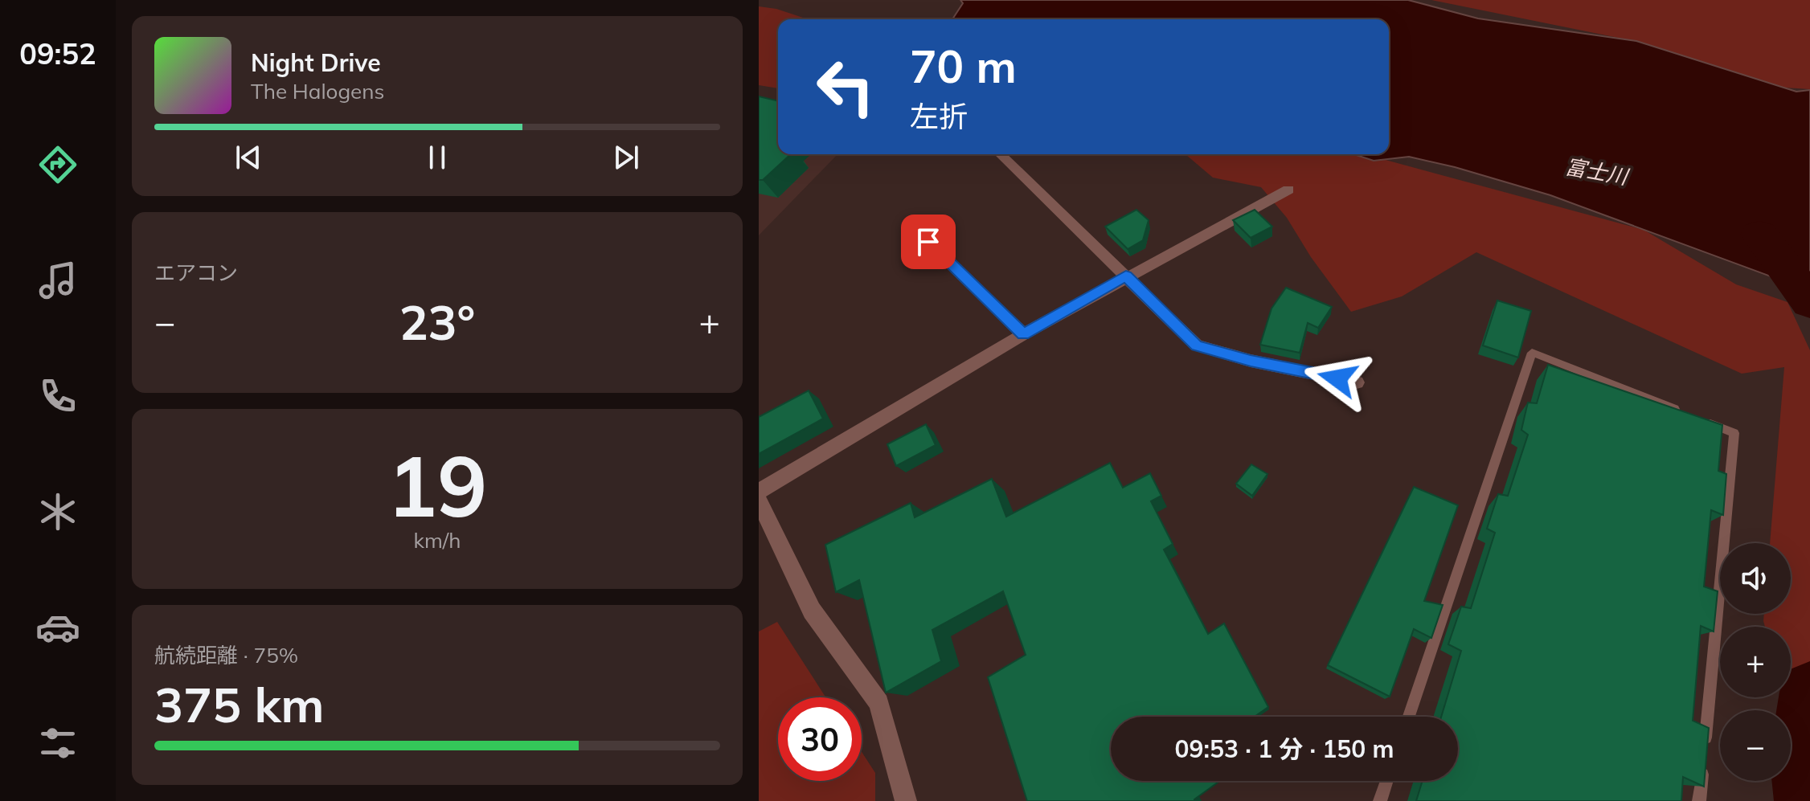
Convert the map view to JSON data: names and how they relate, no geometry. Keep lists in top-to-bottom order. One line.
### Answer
{"water":["富士川"],"page":{"tabs":"09:52","turn":["70 m","左折"],"song":["Night Drive","The Halogens"],"tile":["エアコン",["19","km/h"],["航続距離 · 75%","375 km"]],"heat":["−","23°","+"],"map_buttons":["+","−"],"limit":"30","trip":"09:53 · 1 分 · 150 m"}}
